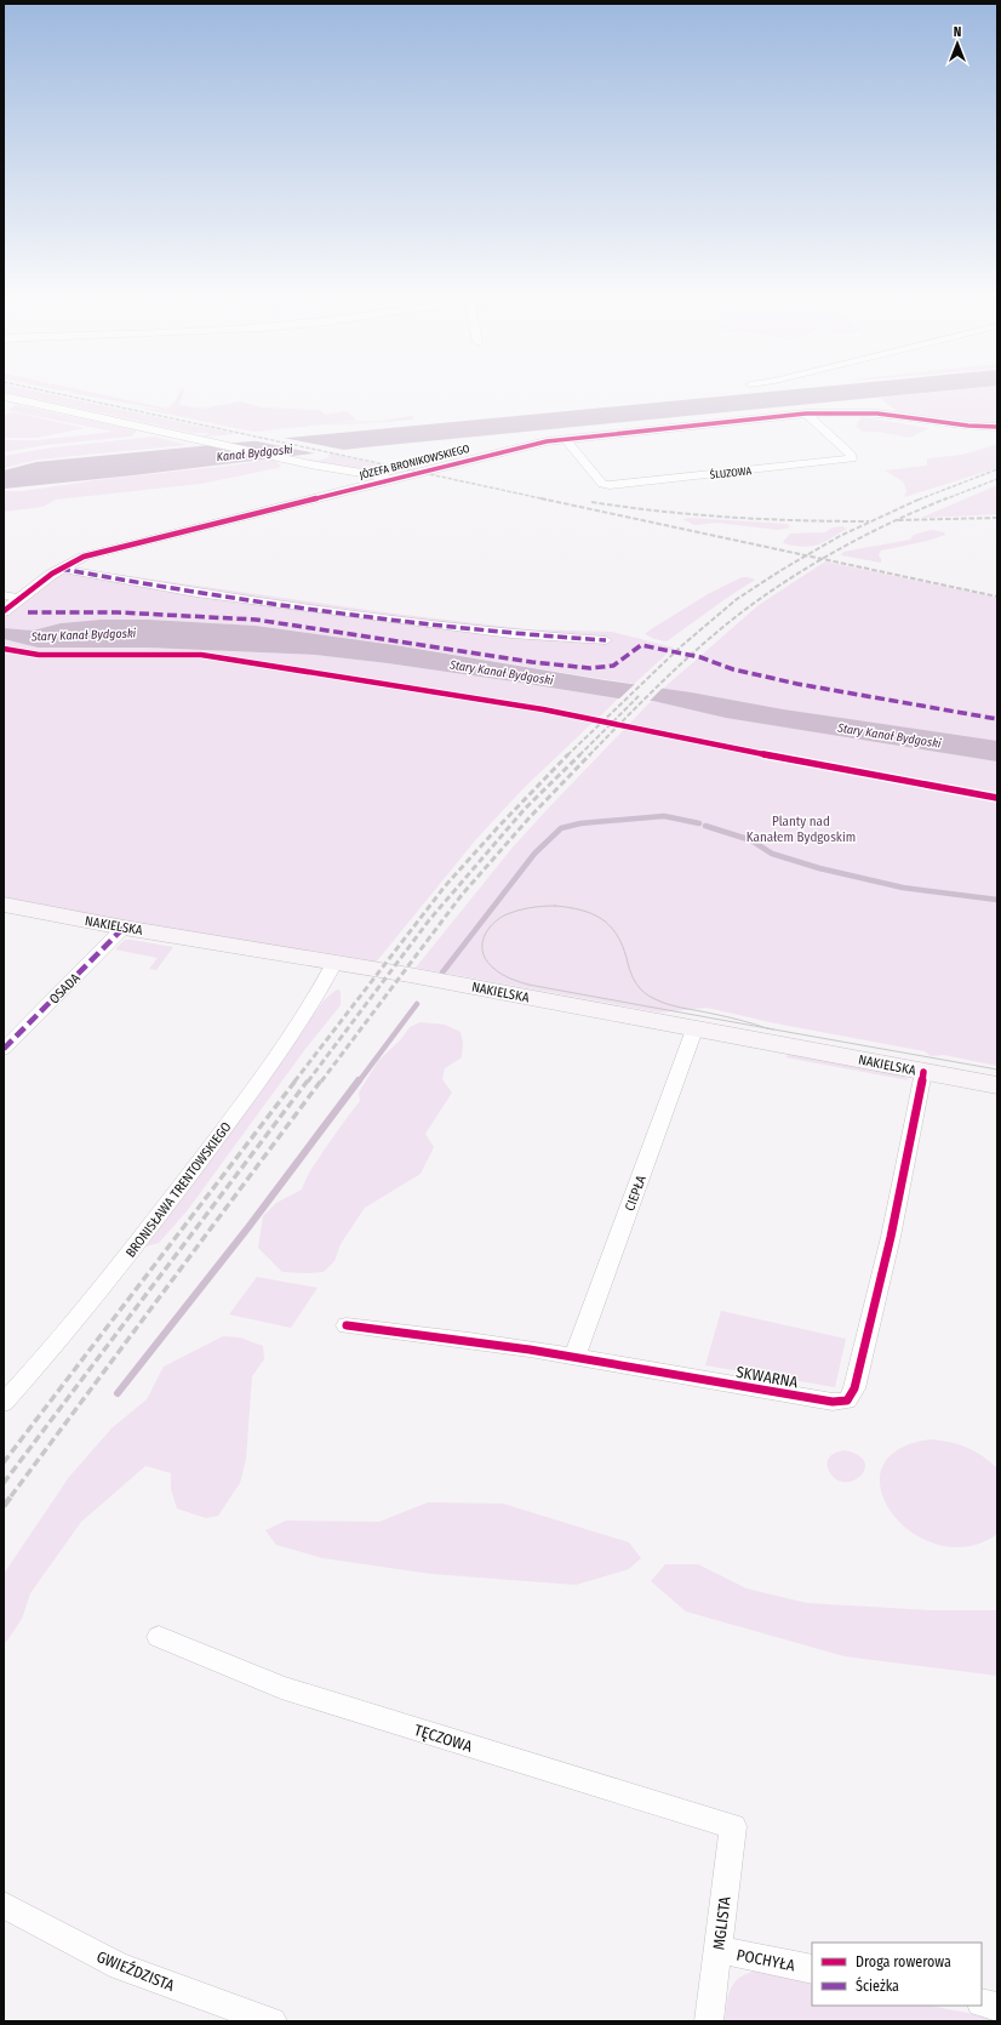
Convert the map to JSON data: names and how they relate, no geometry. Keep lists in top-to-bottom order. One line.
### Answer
{"streets":{"main road":["NAKIELSKA"],"street":["JÓZEFA BRONIKOWSKIEGO","ŚLUZOWA","OSADA","BRONISŁAWA TRENTOWSKIEGO","CIEPŁA","SKWARNA","TĘCZOWA","MGLISTA","POCHYŁA","GWIEŹDZISTA"]},"crossings":[["JÓZEFA BRONIKOWSKIEGO","ŚLUZOWA"],["NAKIELSKA","OSADA"],["NAKIELSKA","BRONISŁAWA TRENTOWSKIEGO"],["NAKIELSKA","CIEPŁA"],["NAKIELSKA","SKWARNA"],["CIEPŁA","SKWARNA"],["TĘCZOWA","MGLISTA"],["MGLISTA","POCHYŁA"]],"water":["Kanał Bydgoski","Stary Kanał Bydgoski"],"parks":["Planty nad Kanałem Bydgoskim"],"legend":["Droga rowerowa","Ścieżka"],"north":"top"}
